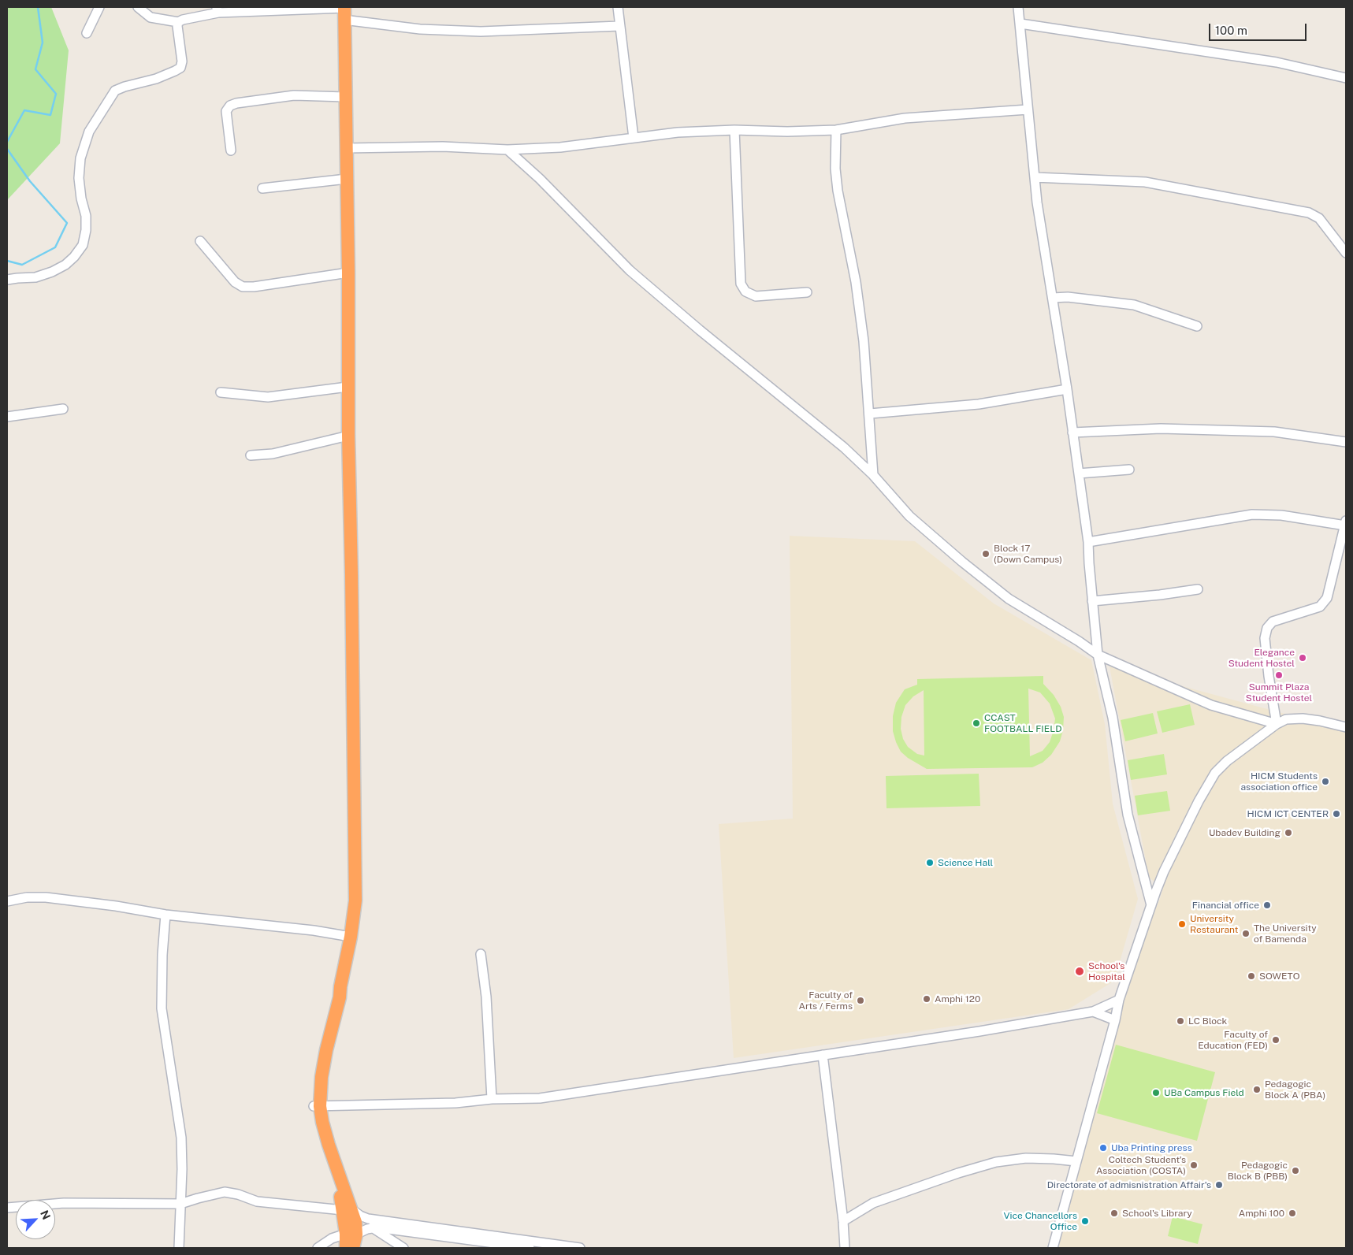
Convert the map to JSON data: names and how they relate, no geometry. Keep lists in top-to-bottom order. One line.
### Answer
{"places":["Block 17 (Down Campus)","Elegance Student Hostel","Summit Plaza Student Hostel","CCAST FOOTBALL FIELD","HICM Students association office","HICM ICT CENTER","Ubadev Building","Science Hall","Financial office","University Restaurant","The University of Bamenda","School's Hospital","SOWETO","Amphi 120","Faculty of Arts / Ferms","LC Block","Faculty of Education (FED)","Pedagogic Block A (PBA)","UBa Campus Field","Uba Printing press","Coltech Student's Association (COSTA)","Pedagogic Block B (PBB)","Directorate of admisnistration Affair's","School's Library","Amphi 100","Vice Chancellors Office"],"scale_bar":"100 m","north":"top right"}
